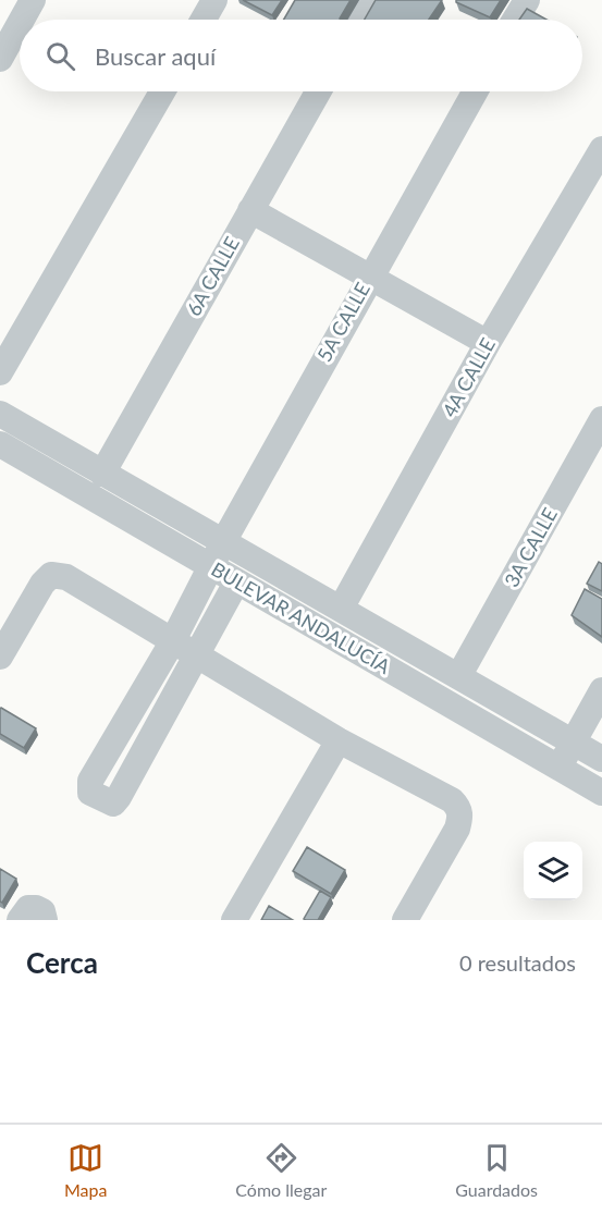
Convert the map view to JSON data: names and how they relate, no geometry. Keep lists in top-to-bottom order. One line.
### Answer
{"streets":{"street":["6A CALLE","5A CALLE","4A CALLE","3A CALLE","BULEVAR ANDALUCÍA"]},"crossings":[["6A CALLE","BULEVAR ANDALUCÍA"],["5A CALLE","BULEVAR ANDALUCÍA"],["4A CALLE","BULEVAR ANDALUCÍA"],["3A CALLE","BULEVAR ANDALUCÍA"]],"page":{"search":"Buscar aquí","heading":["Cerca","0 resultados"],"nav":["Mapa","Cómo llegar","Guardados"]}}
